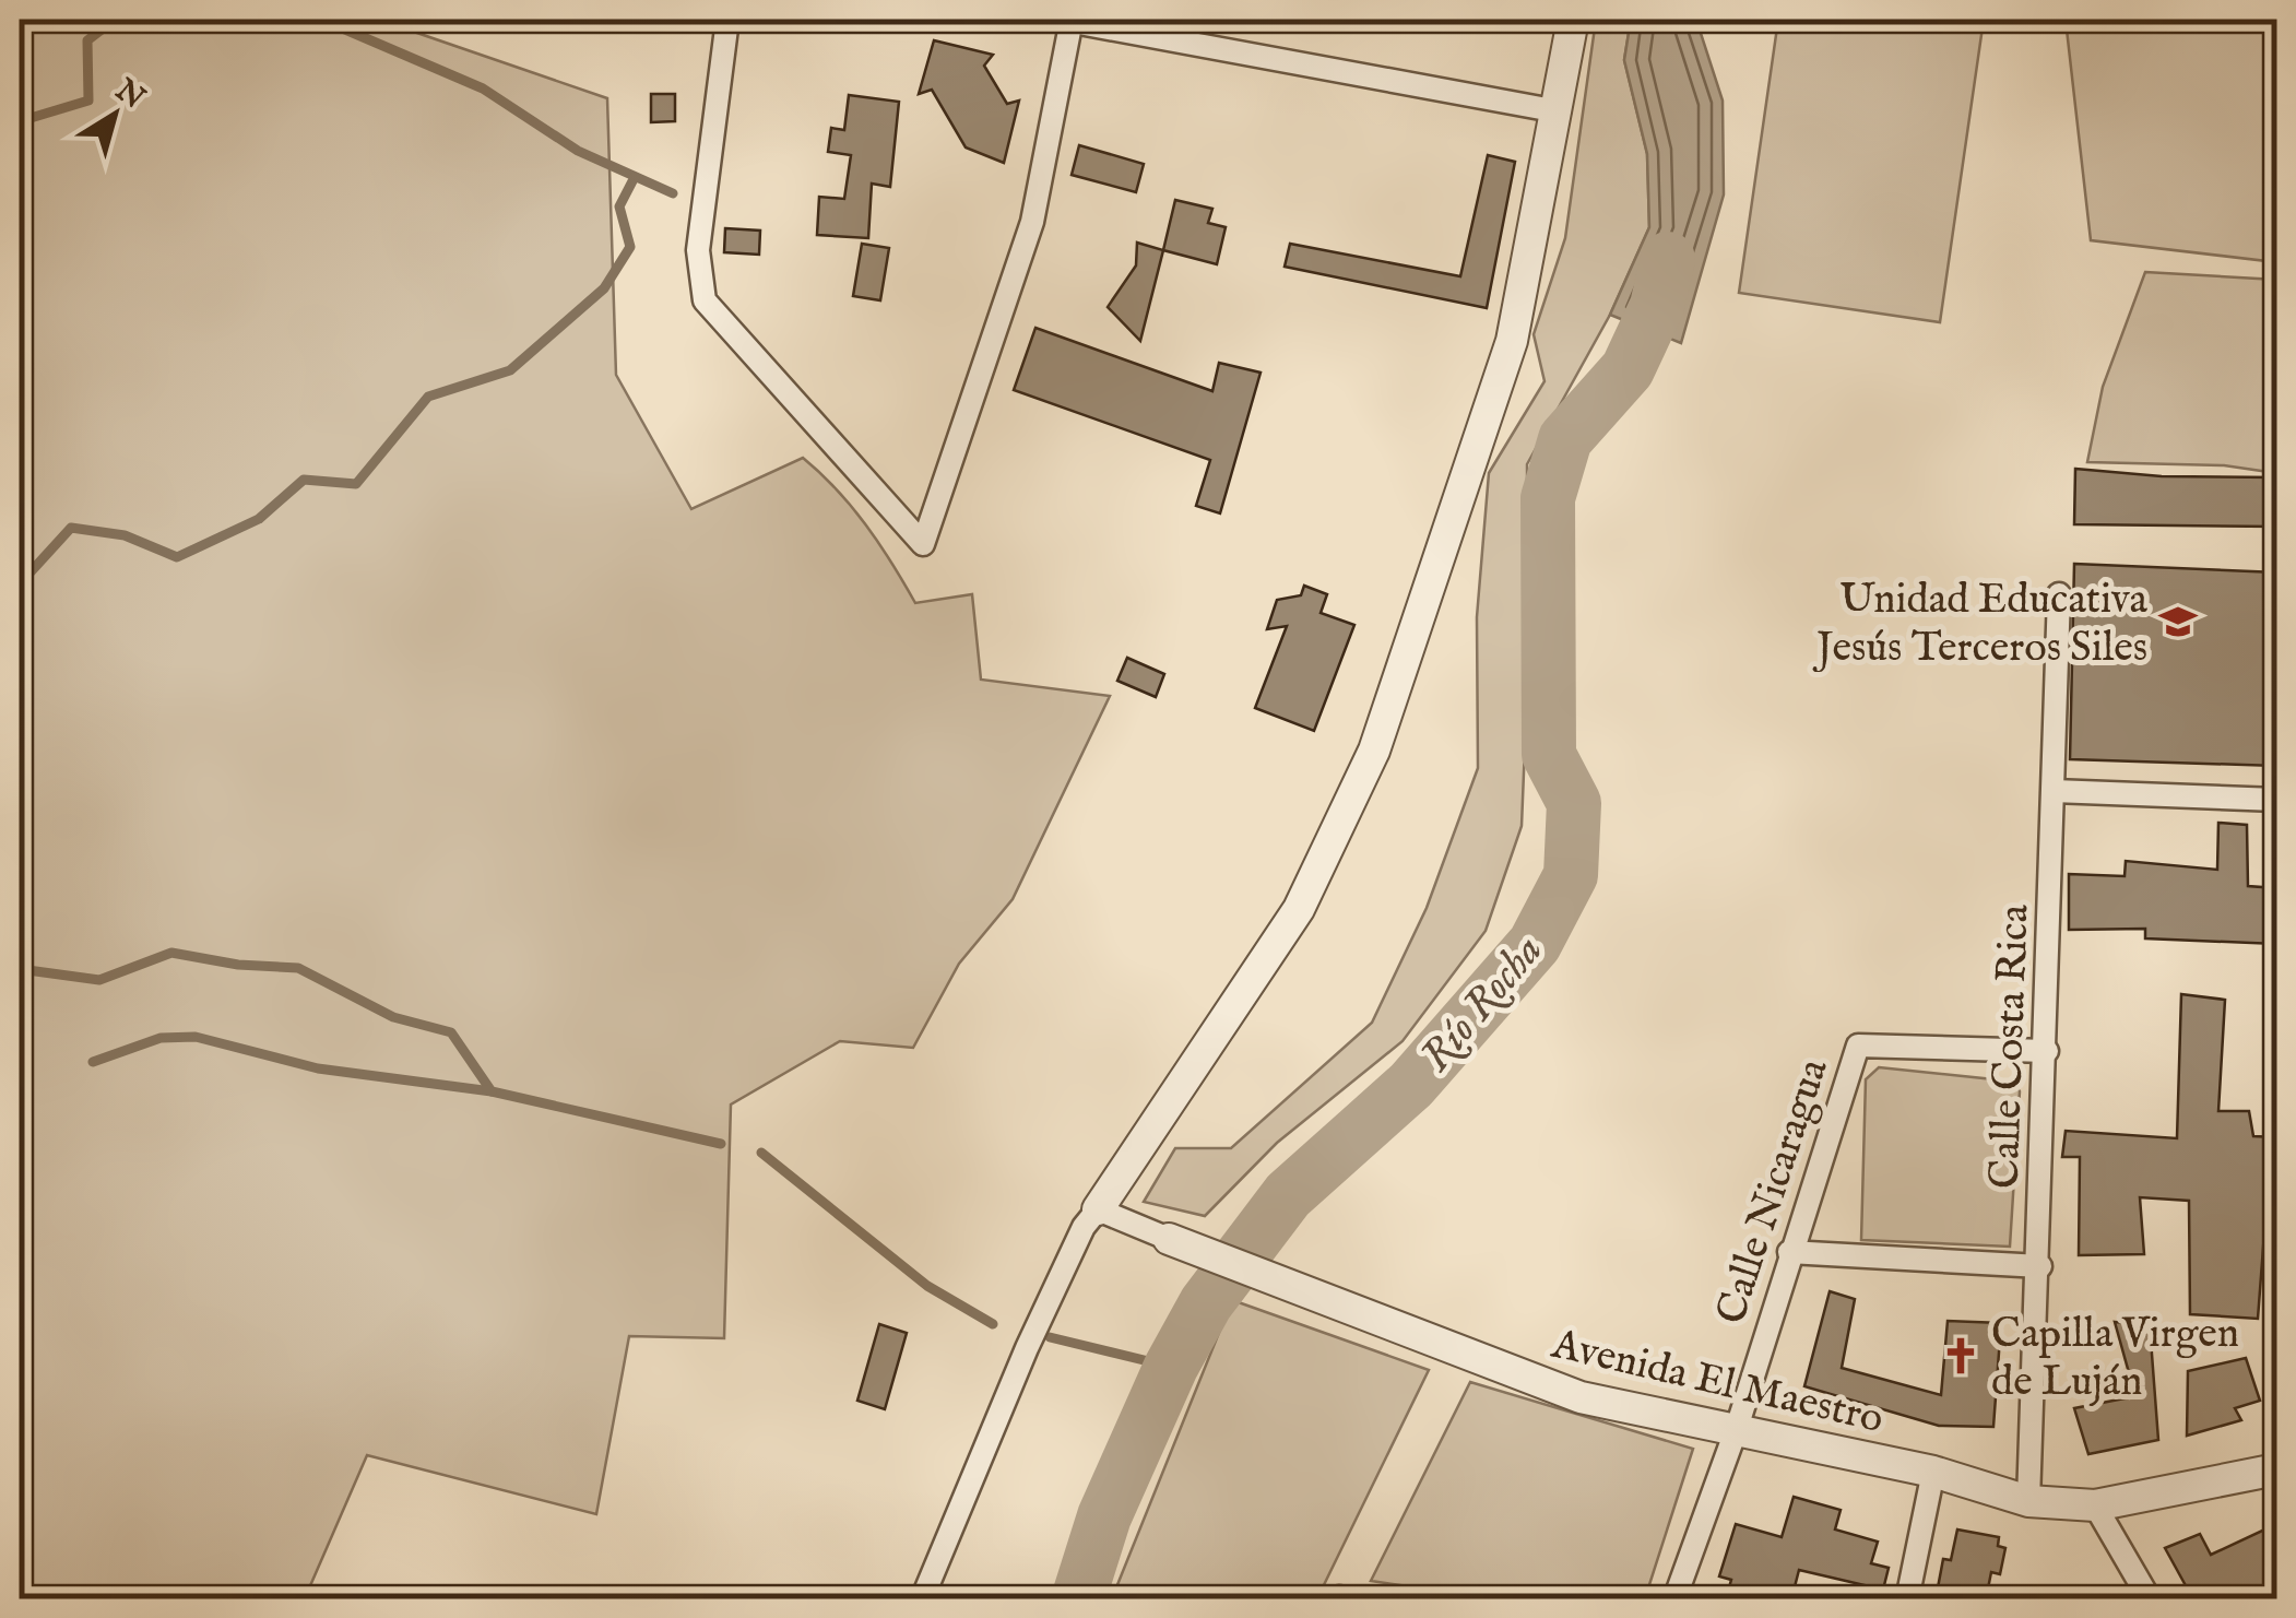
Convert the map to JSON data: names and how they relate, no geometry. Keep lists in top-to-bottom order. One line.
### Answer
{"streets":{"street":["Calle Costa Rica","Calle Nicaragua","Avenida El Maestro"]},"crossings":[["Calle Costa Rica","Calle Nicaragua"],["Calle Costa Rica","Avenida El Maestro"],["Calle Nicaragua","Avenida El Maestro"]],"water":["Río Rocha"],"places":{"school or university":["Unidad Educativa Jesús Terceros Siles"],"church":["Capilla Virgen de Luján"]},"north":"top right"}
